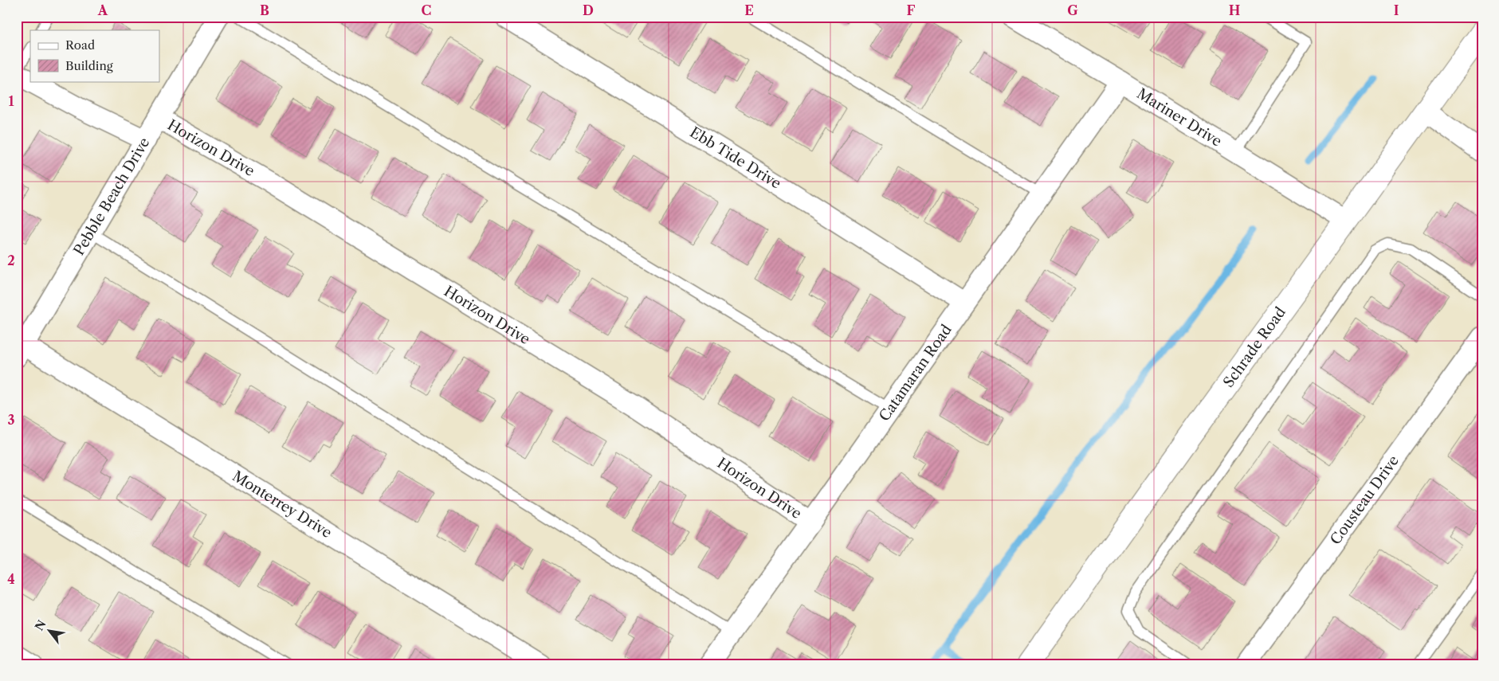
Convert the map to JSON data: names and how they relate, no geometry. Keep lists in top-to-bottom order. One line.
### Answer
{"streets":{"street":["Mariner Drive","Horizon Drive","Ebb Tide Drive","Pebble Beach Drive","Schrade Road","Catamaran Road","Cousteau Drive","Monterrey Drive"]},"crossings":[["Mariner Drive","Schrade Road"],["Mariner Drive","Catamaran Road"],["Horizon Drive","Pebble Beach Drive"],["Horizon Drive","Catamaran Road"],["Ebb Tide Drive","Catamaran Road"],["Pebble Beach Drive","Monterrey Drive"]],"legend":["Road","Building"],"north":"top left","grid":{"columns":["A","B","C","D","E","F","G","H","I"],"rows":["1","2","3","4"]}}
